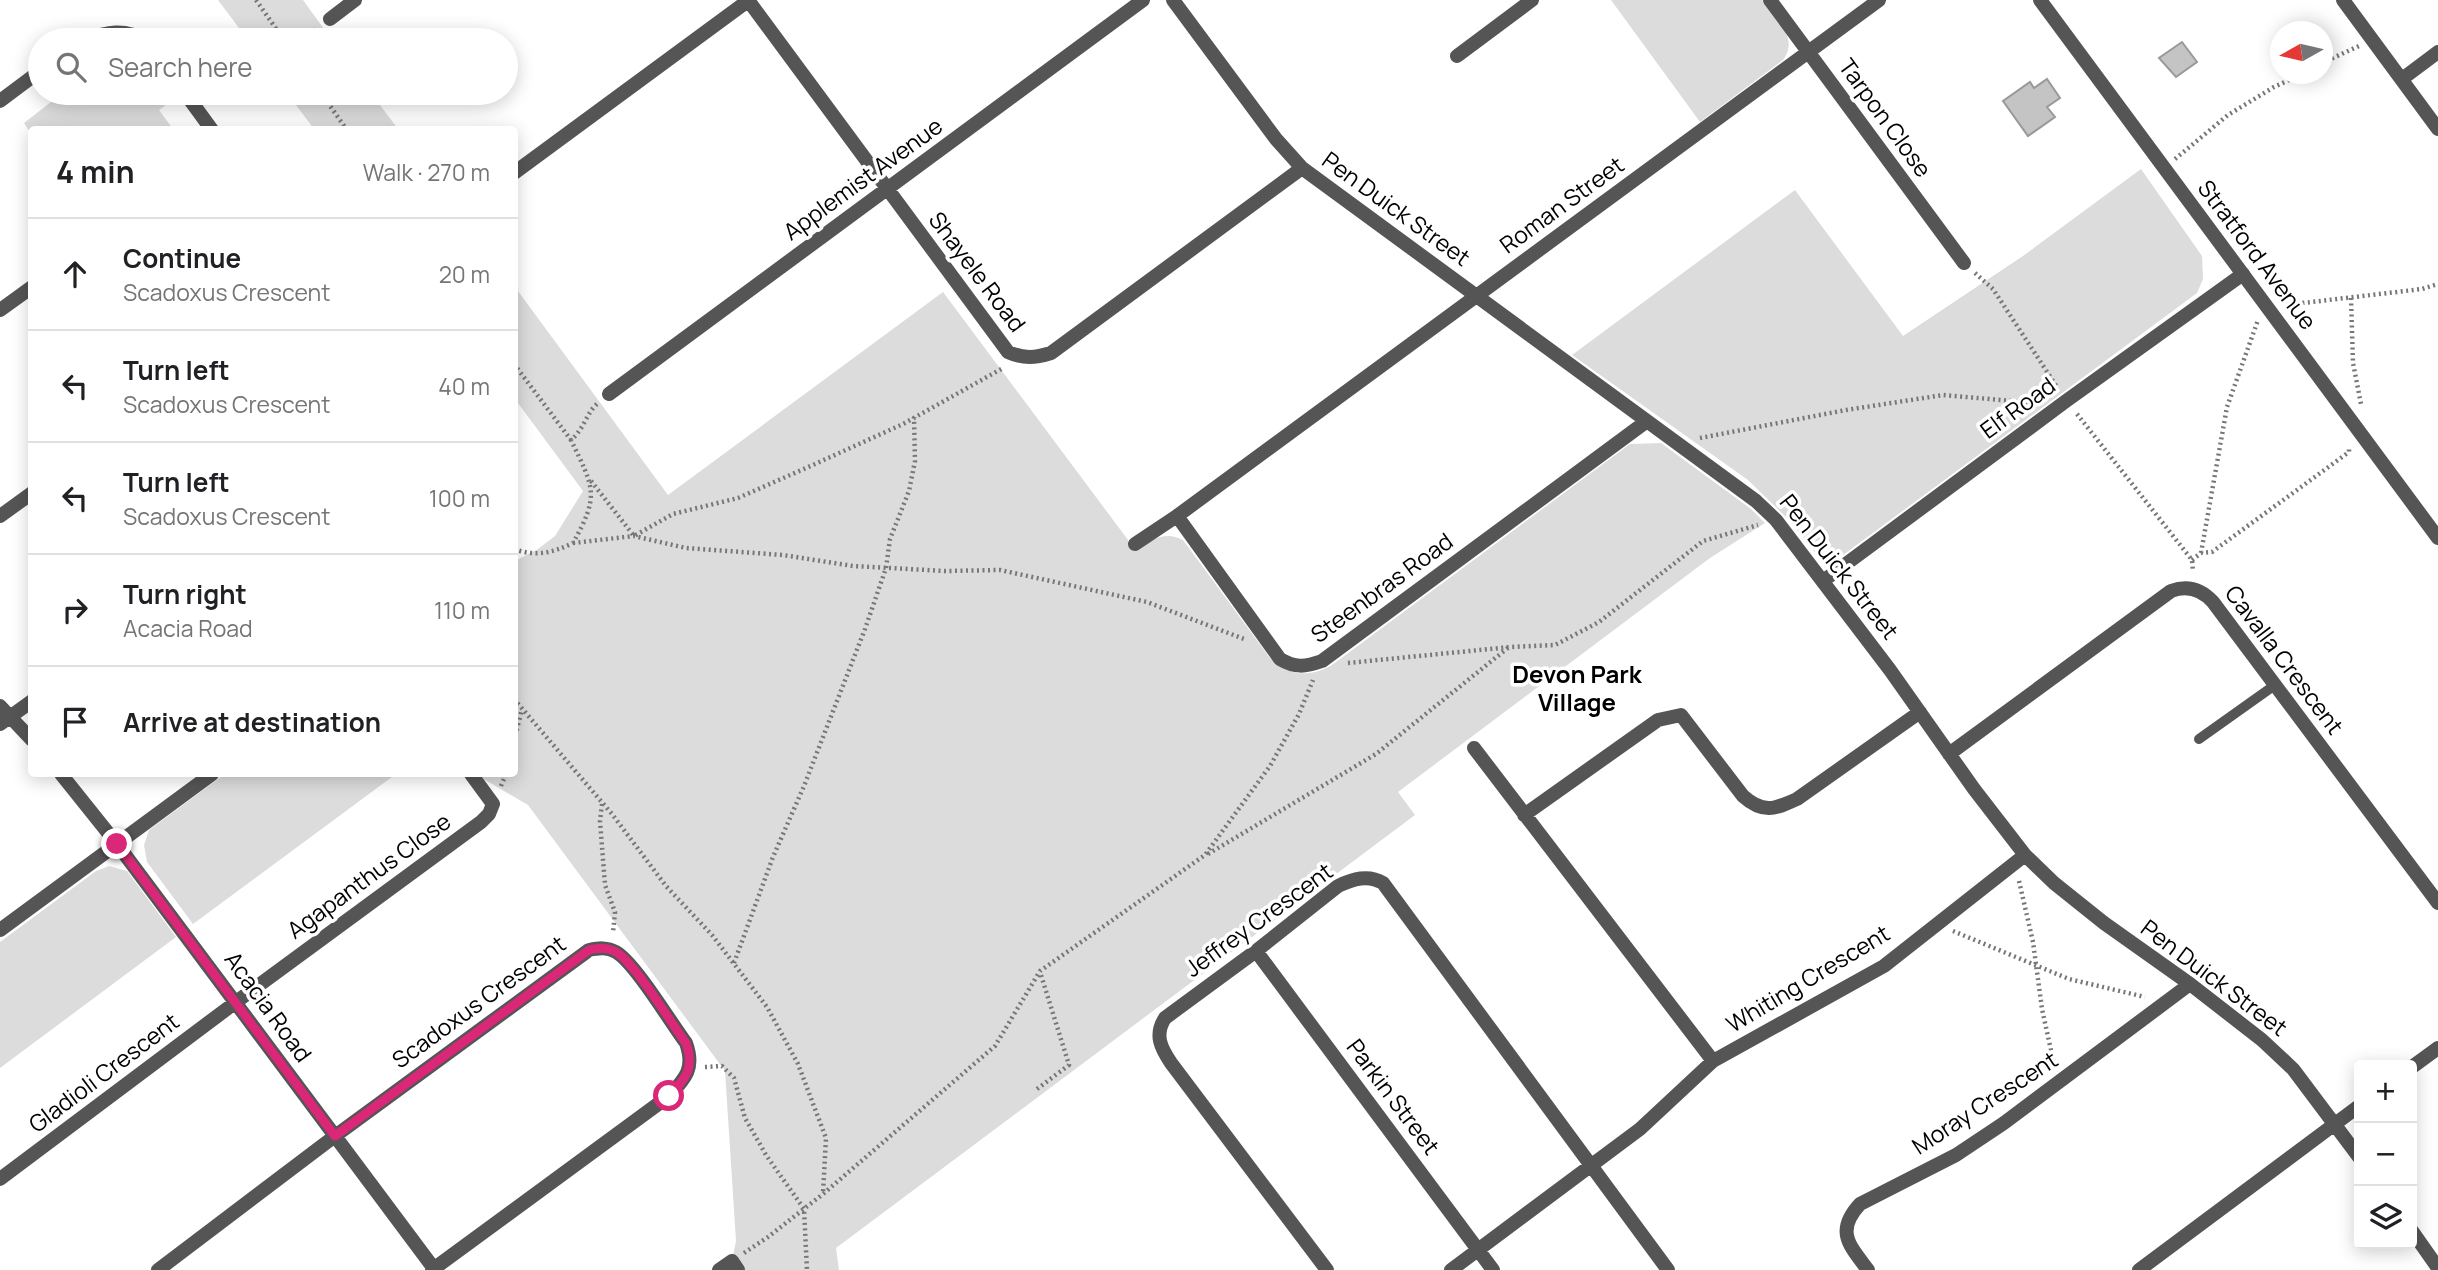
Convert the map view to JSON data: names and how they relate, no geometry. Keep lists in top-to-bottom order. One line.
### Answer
{"streets":{"street":["Tarpon Close","Applemist Avenue","Roman Street","Pen Duick Street","Stratford Avenue","Shayele Road","Elf Road","Steenbras Road","Cavalla Crescent","Agapanthus Close","Jeffrey Crescent","Whiting Crescent","Scadoxus Crescent","Acacia Road","Gladioli Crescent","Parkin Street","Moray Crescent"]},"crossings":[["Tarpon Close","Roman Street"],["Applemist Avenue","Shayele Road"],["Roman Street","Pen Duick Street"],["Roman Street","Steenbras Road"],["Pen Duick Street","Shayele Road"],["Pen Duick Street","Elf Road"],["Pen Duick Street","Steenbras Road"],["Pen Duick Street","Cavalla Crescent"],["Pen Duick Street","Whiting Crescent"],["Pen Duick Street","Moray Crescent"],["Stratford Avenue","Elf Road"],["Agapanthus Close","Acacia Road"],["Agapanthus Close","Gladioli Crescent"],["Jeffrey Crescent","Whiting Crescent"],["Jeffrey Crescent","Parkin Street"],["Whiting Crescent","Parkin Street"],["Scadoxus Crescent","Acacia Road"],["Acacia Road","Gladioli Crescent"]],"districts":["Devon Park Village"],"north":"left","page":{"search":"Search here","heading":["4 min","Walk · 270 m"],"list":[["Continue","Scadoxus Crescent","20 m"],["Turn left","Scadoxus Crescent","40 m"],["Turn left","Scadoxus Crescent","100 m"],["Turn right","Acacia Road","110 m"],"Arrive at destination"],"map_buttons":["+","−"]}}
